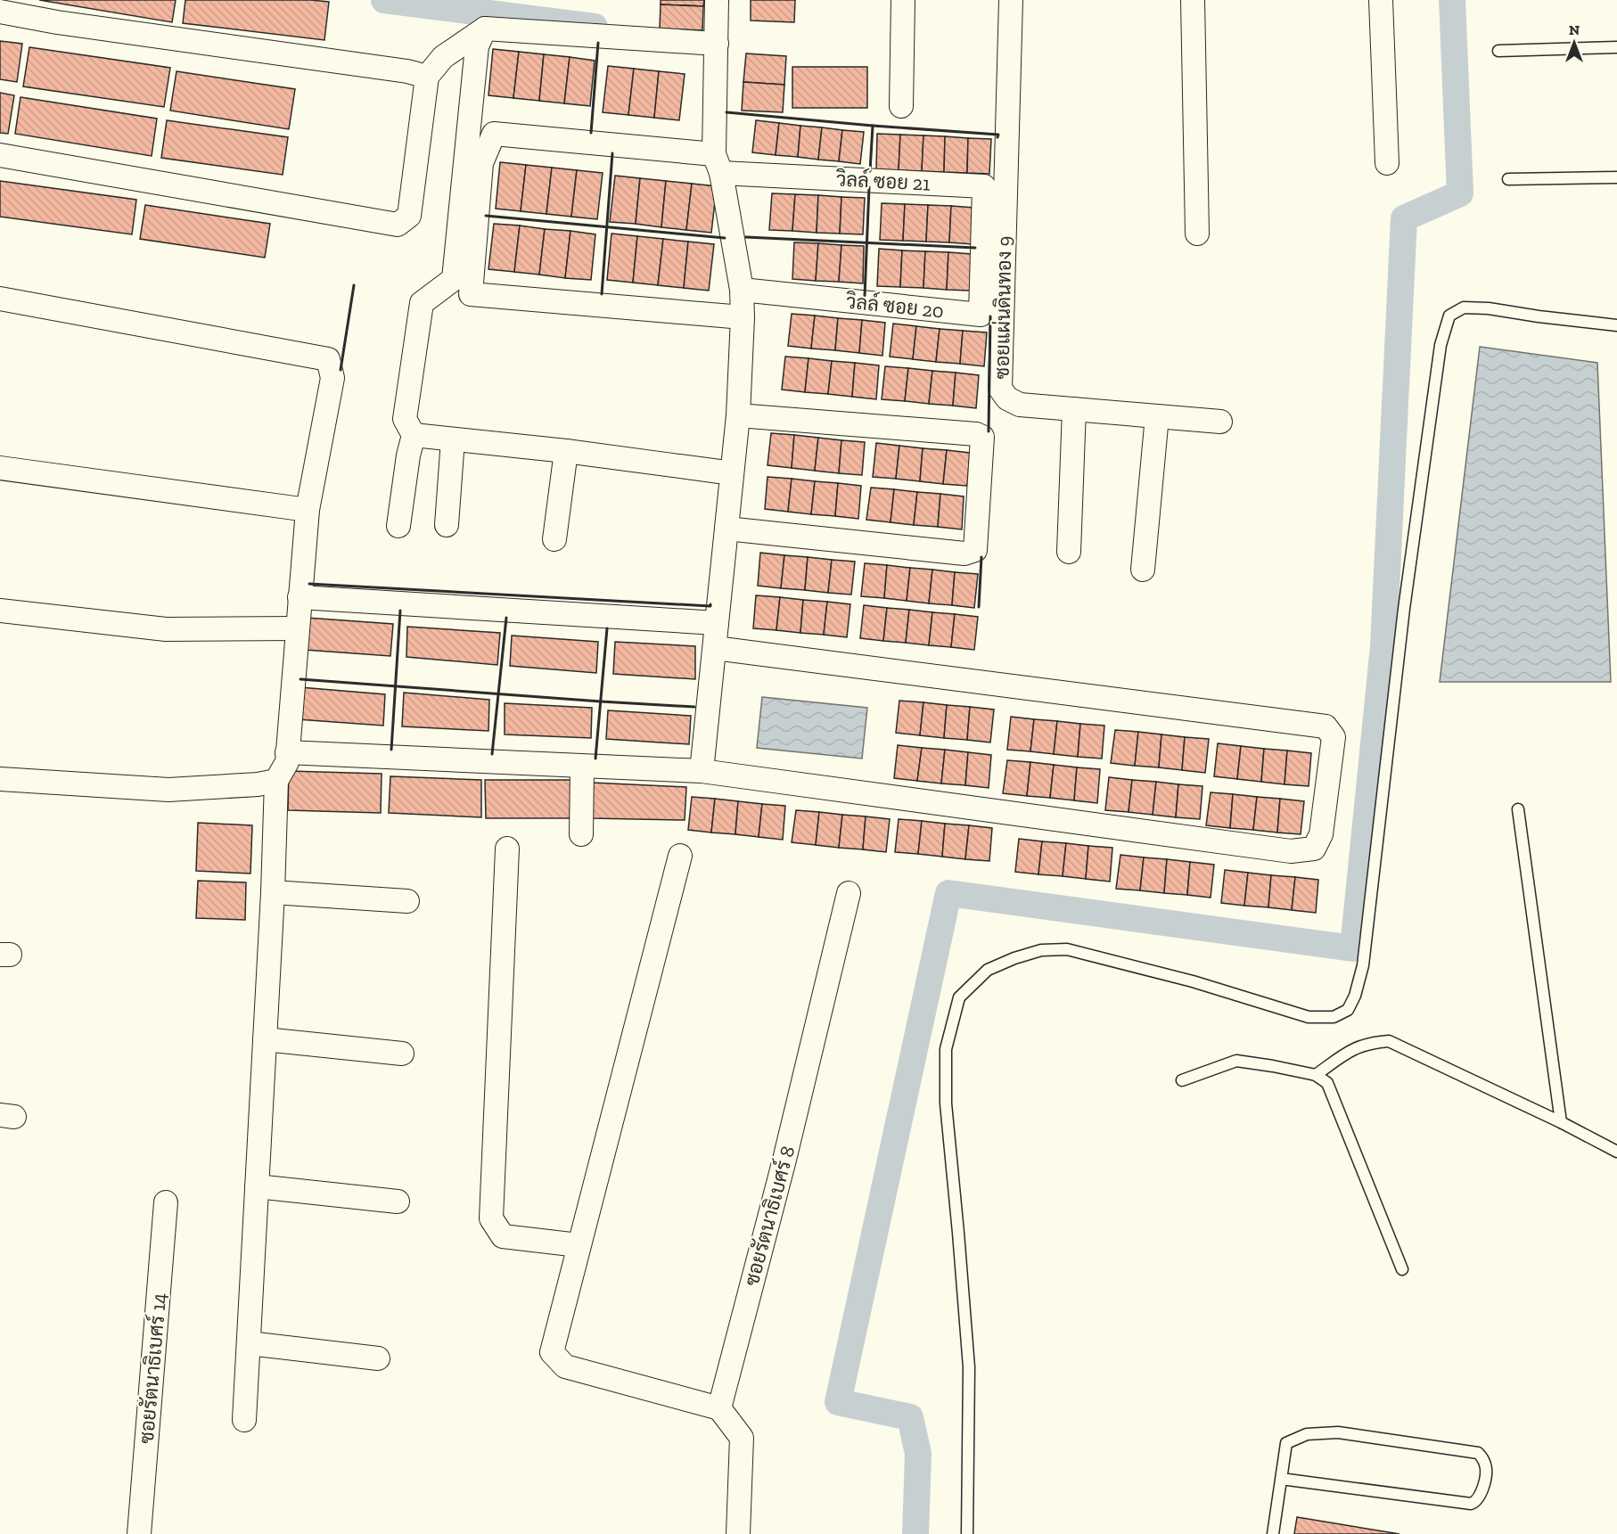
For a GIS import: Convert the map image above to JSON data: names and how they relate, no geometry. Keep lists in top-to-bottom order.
{
  "streets": {
    "street": [
      "วิลล์ ซอย 21",
      "วิลล์ ซอย 20",
      "ซอยแผ่นดินทอง 9",
      "ซอยรัตนาธิเบศร์ 8",
      "ซอยรัตนาธิเบศร์ 14"
    ]
  },
  "crossings": [
    ["วิลล์ ซอย 21", "วิลล์ ซอย 20"]
  ],
  "north": "top"
}
